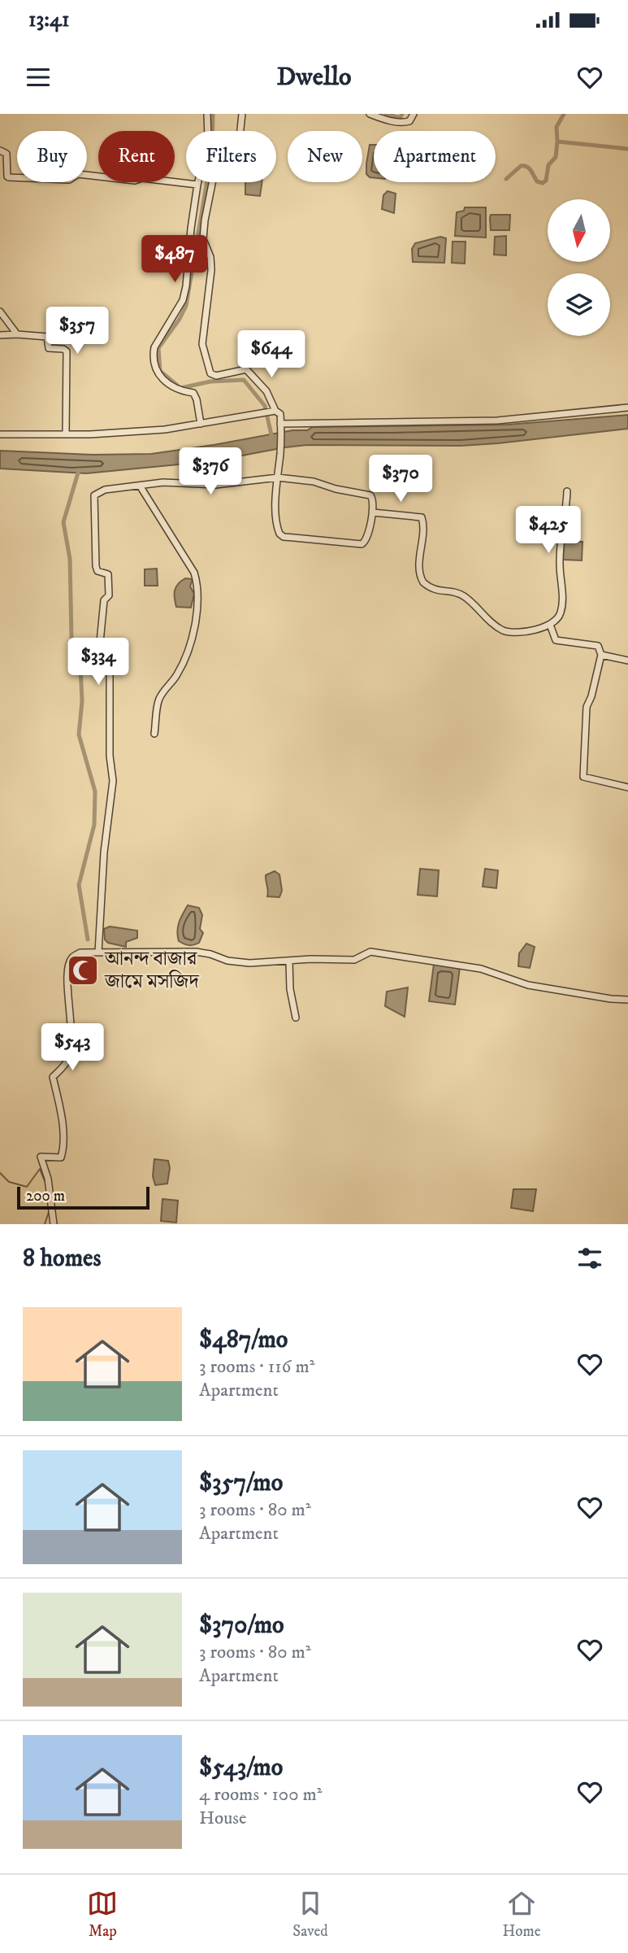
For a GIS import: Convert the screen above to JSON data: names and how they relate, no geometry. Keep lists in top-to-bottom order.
{
  "places": {
    "mosque": ["আনন্দ বাজার জামে মসজিদ"]
  },
  "scale_bar": "200 m",
  "north": "bottom",
  "page": {
    "status": "13:41",
    "header": "Dwello",
    "chip": [
      "Buy",
      "Rent",
      "Filters",
      "New",
      "Apartment"
    ],
    "price": [
      "$487",
      "$357",
      "$644",
      "$376",
      "$370",
      "$425",
      "$334",
      "$543"
    ],
    "scale": "200 m",
    "heading": "8 homes",
    "list": [
      {
        "name": "$487/mo",
        "note": "3 rooms · 116 m² · Apartment"
      },
      {
        "name": "$357/mo",
        "note": "3 rooms · 80 m² · Apartment"
      },
      {
        "name": "$370/mo",
        "note": "3 rooms · 80 m² · Apartment"
      },
      {
        "name": "$543/mo",
        "note": "4 rooms · 100 m² · House"
      }
    ],
    "tabs": ["Map", "Saved", "Home"]
  }
}
